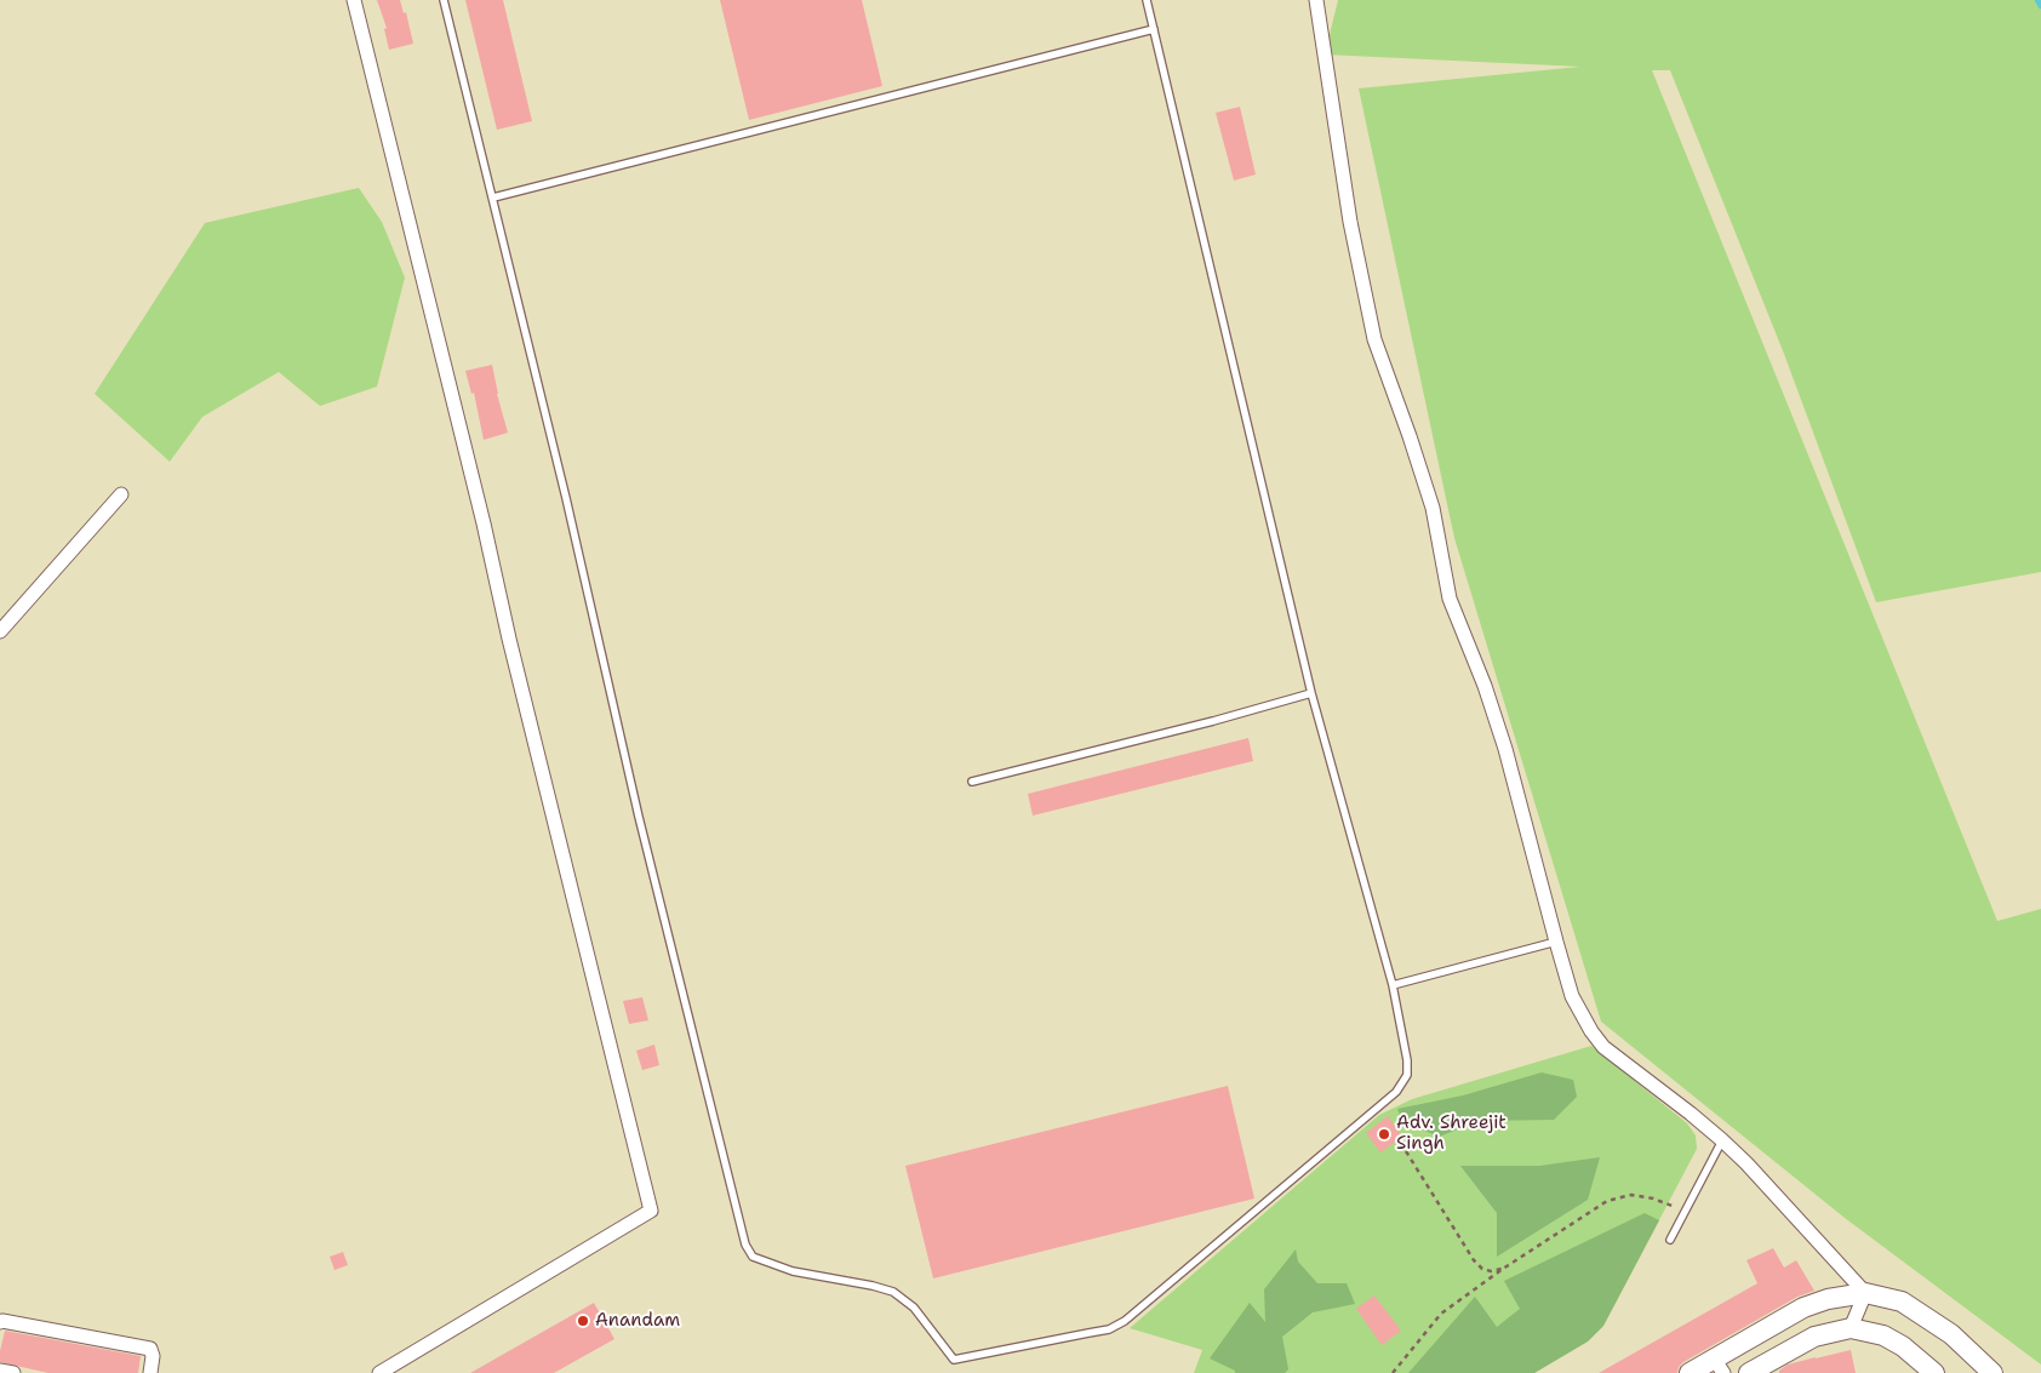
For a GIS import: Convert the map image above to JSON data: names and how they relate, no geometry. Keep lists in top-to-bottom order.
{
  "places": ["Adv. Shreejit Singh", "Anandam"]
}
